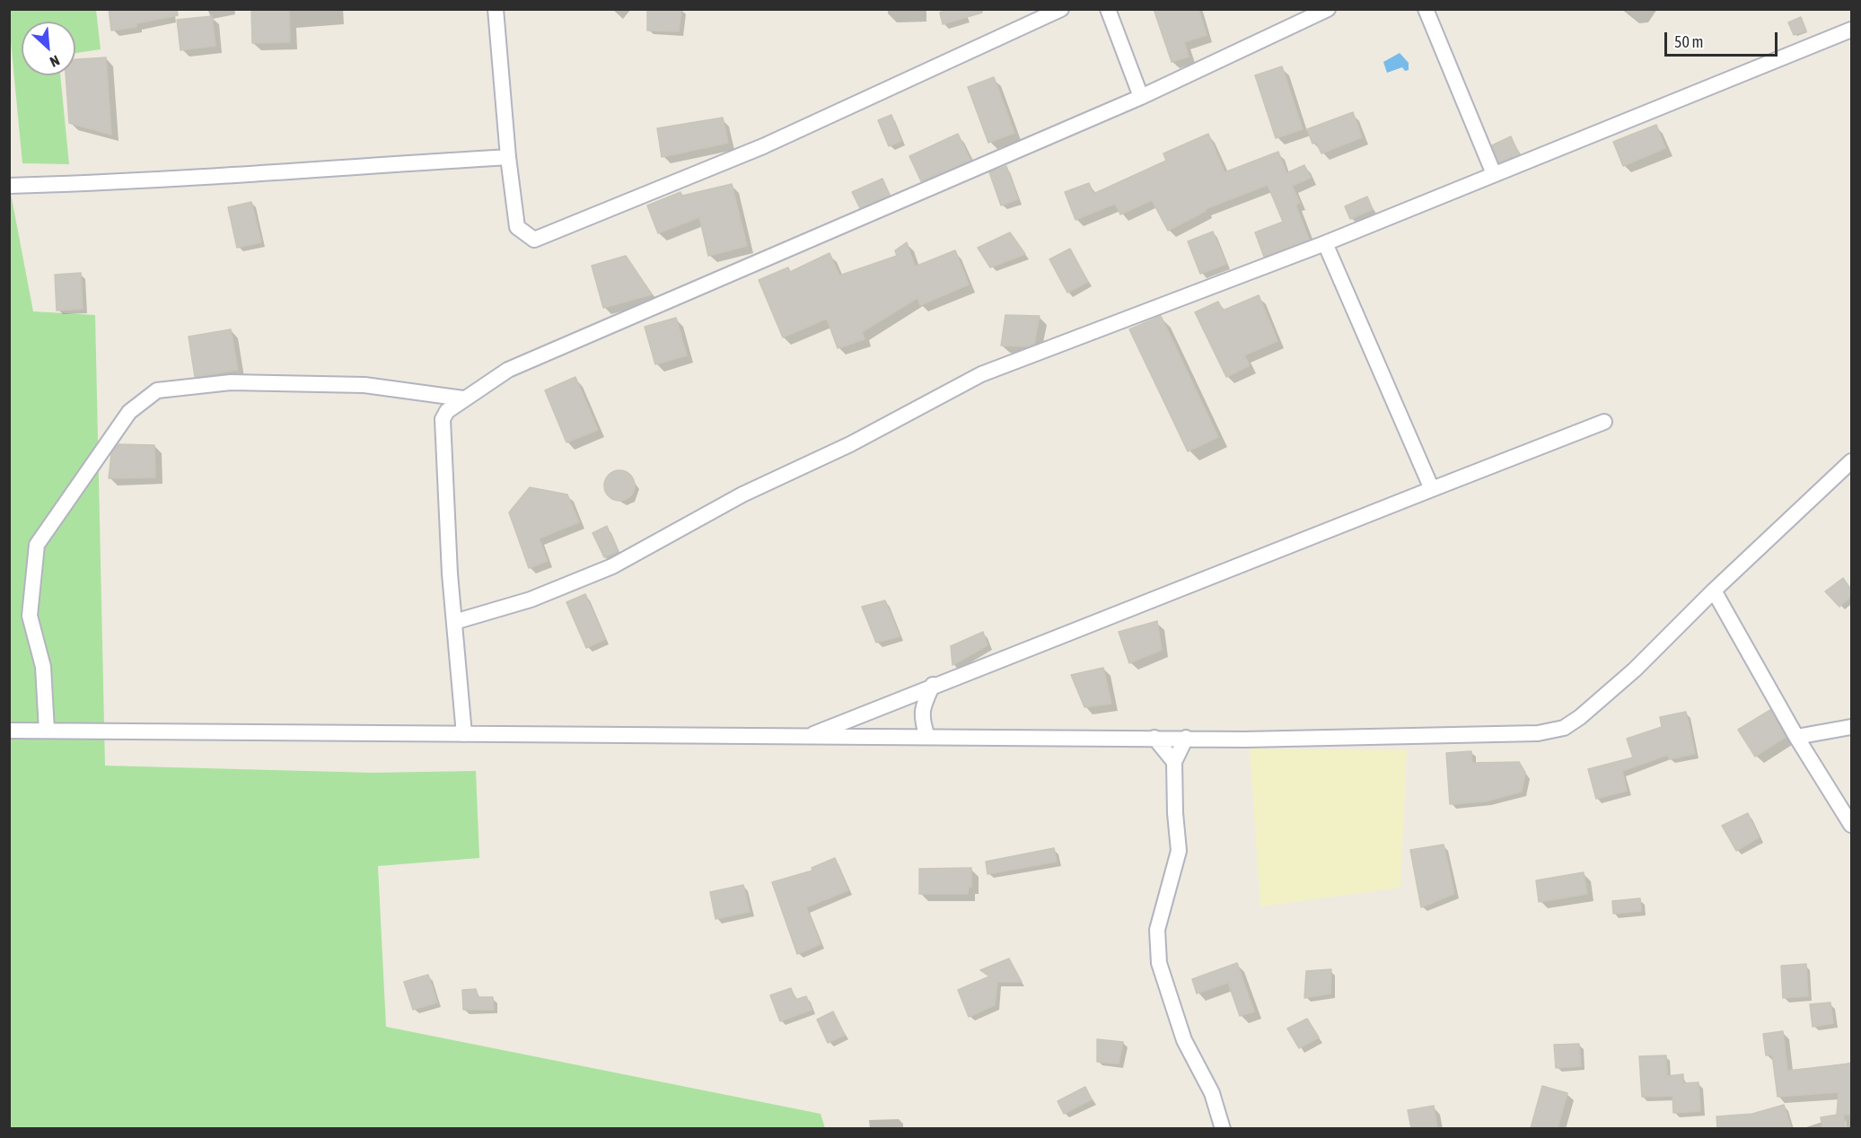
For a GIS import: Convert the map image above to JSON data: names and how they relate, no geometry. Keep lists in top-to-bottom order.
{
  "scale_bar": "50 m",
  "north": "bottom right"
}
